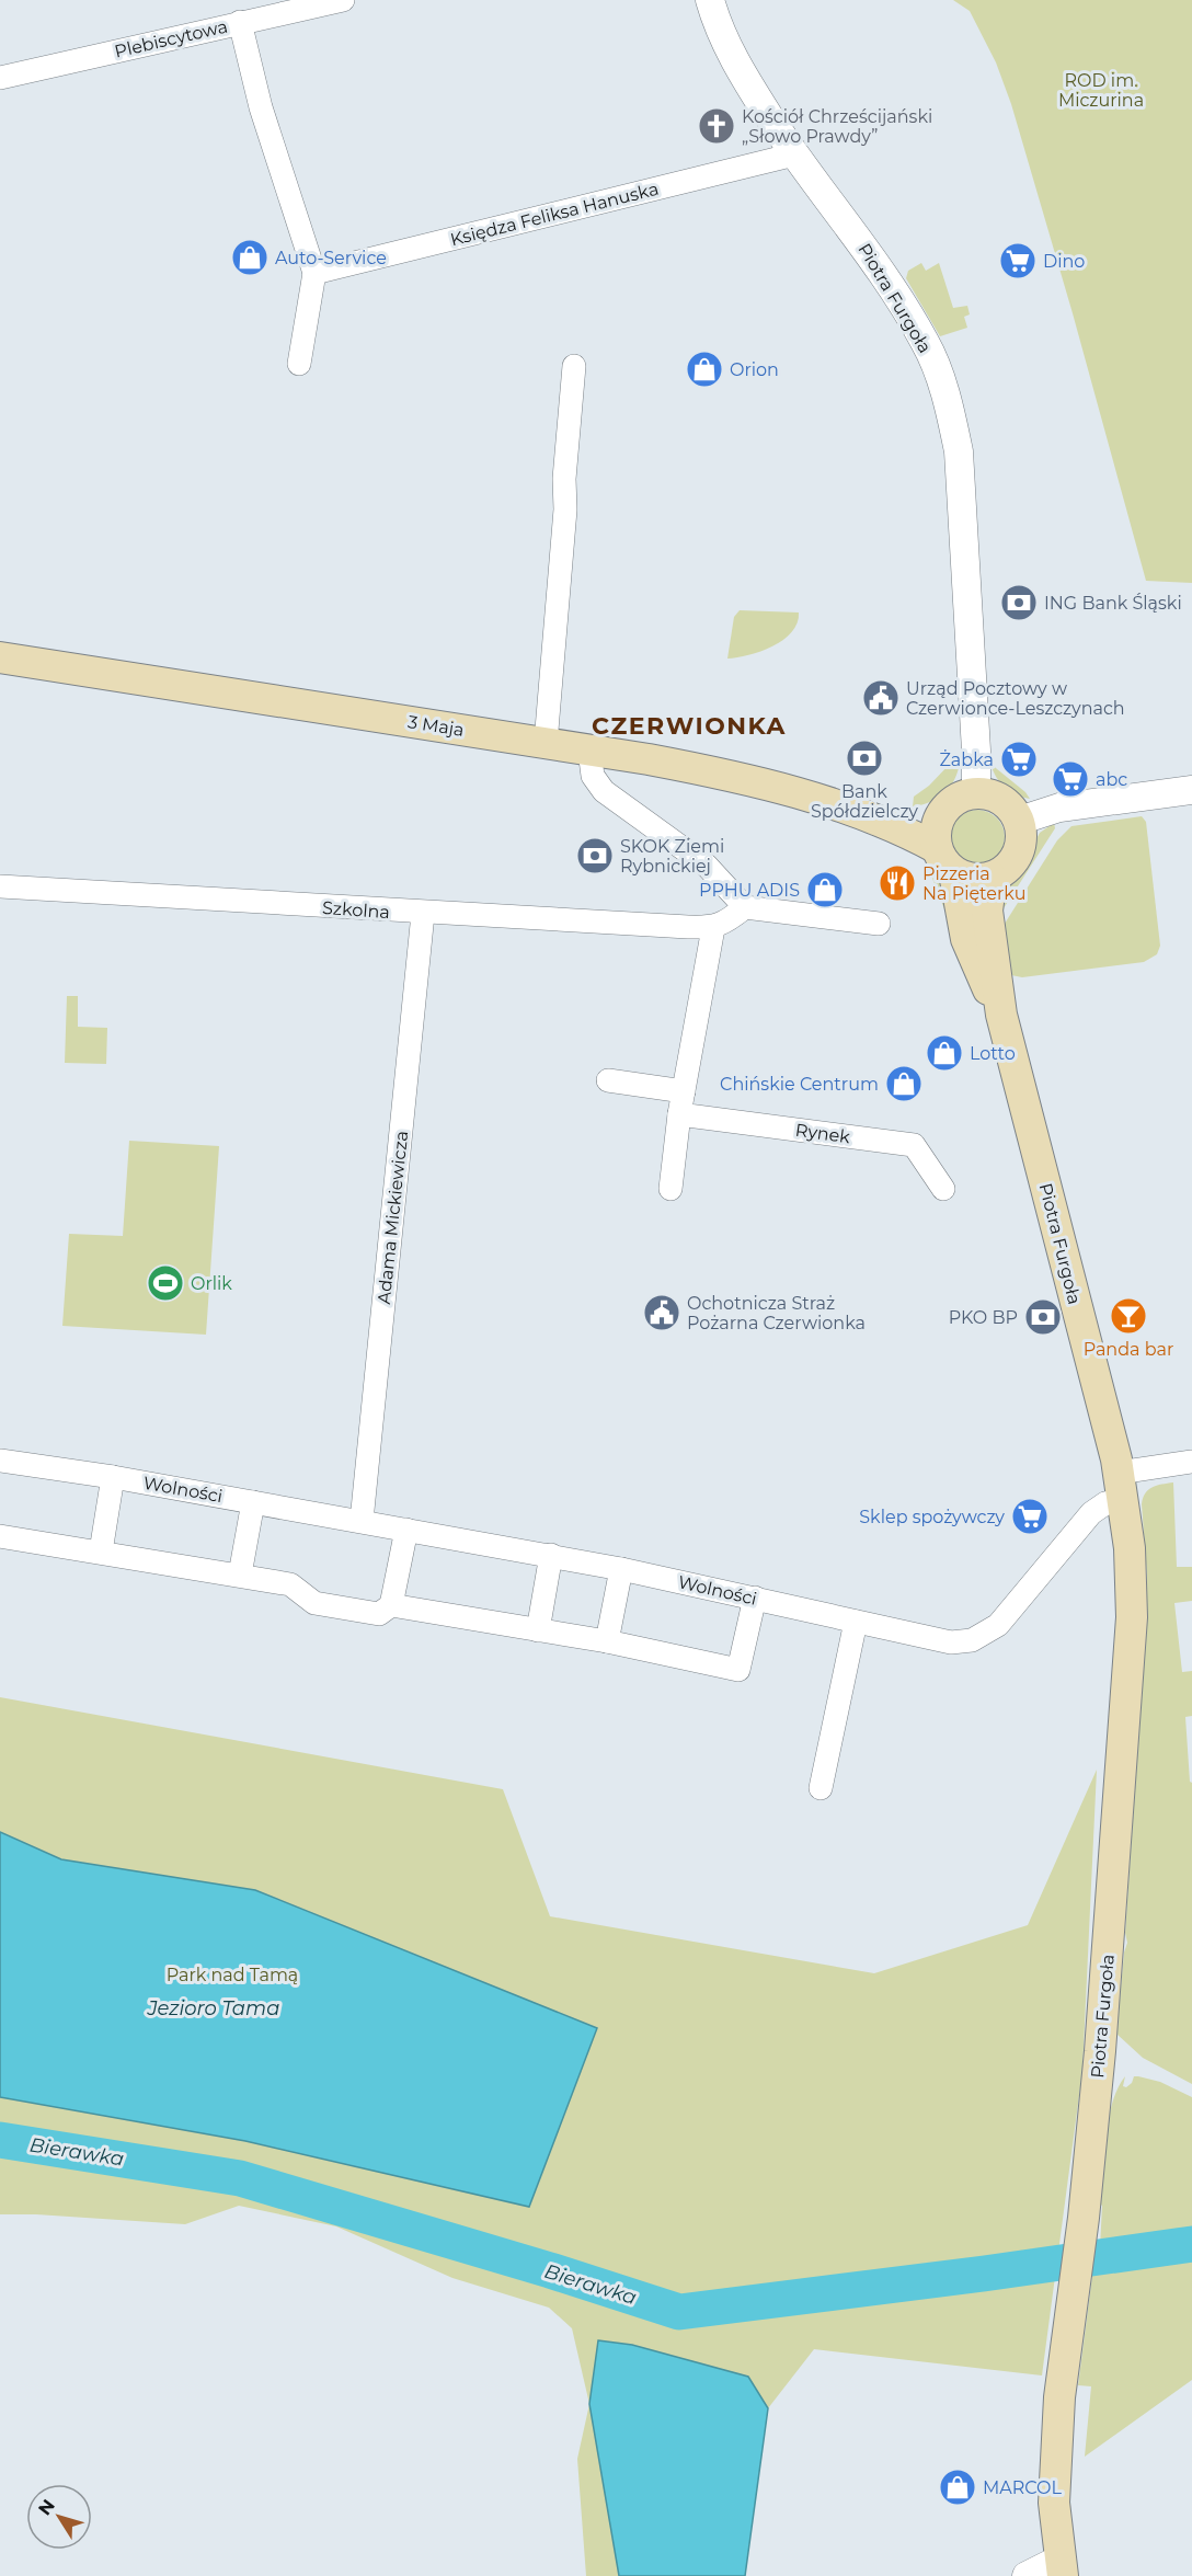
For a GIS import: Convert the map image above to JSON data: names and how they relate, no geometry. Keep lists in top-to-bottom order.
{
  "streets": {
    "main road": ["Piotra Furgoła", "3 Maja"],
    "street": [
      "Plebiscytowa",
      "Księdza Feliksa Hanuska",
      "Szkolna",
      "Rynek",
      "Adama Mickiewicza",
      "Wolności"
    ]
  },
  "crossings": [
    ["Księdza Feliksa Hanuska", "Piotra Furgoła"],
    ["Piotra Furgoła", "3 Maja"],
    ["Piotra Furgoła", "Wolności"],
    ["Szkolna", "Adama Mickiewicza"],
    ["Adama Mickiewicza", "Wolności"]
  ],
  "districts": ["CZERWIONKA"],
  "water": ["Jezioro Tama", "Bierawka"],
  "parks": ["ROD im. Miczurina", "Park nad Tamą"],
  "places": {
    "church": ["Kościół Chrześcijański „Słowo Prawdy”"],
    "shop": [
      "Auto-Service",
      "Orion",
      "PPHU ADIS",
      "Lotto",
      "Chińskie Centrum",
      "MARCOL"
    ],
    "supermarket": [
      "Dino",
      "Żabka",
      "abc",
      "Sklep spożywczy"
    ],
    "bank": [
      "ING Bank Śląski",
      "Bank Spółdzielczy",
      "SKOK Ziemi Rybnickiej",
      "PKO BP"
    ],
    "public building": ["Urząd Pocztowy w Czerwionce-Leszczynach", "Ochotnicza Straż Pożarna Czerwionka"],
    "restaurant": ["Pizzeria Na Pięterku"],
    "sports": ["Orlik"],
    "bar": ["Panda bar"]
  },
  "north": "top left"
}
